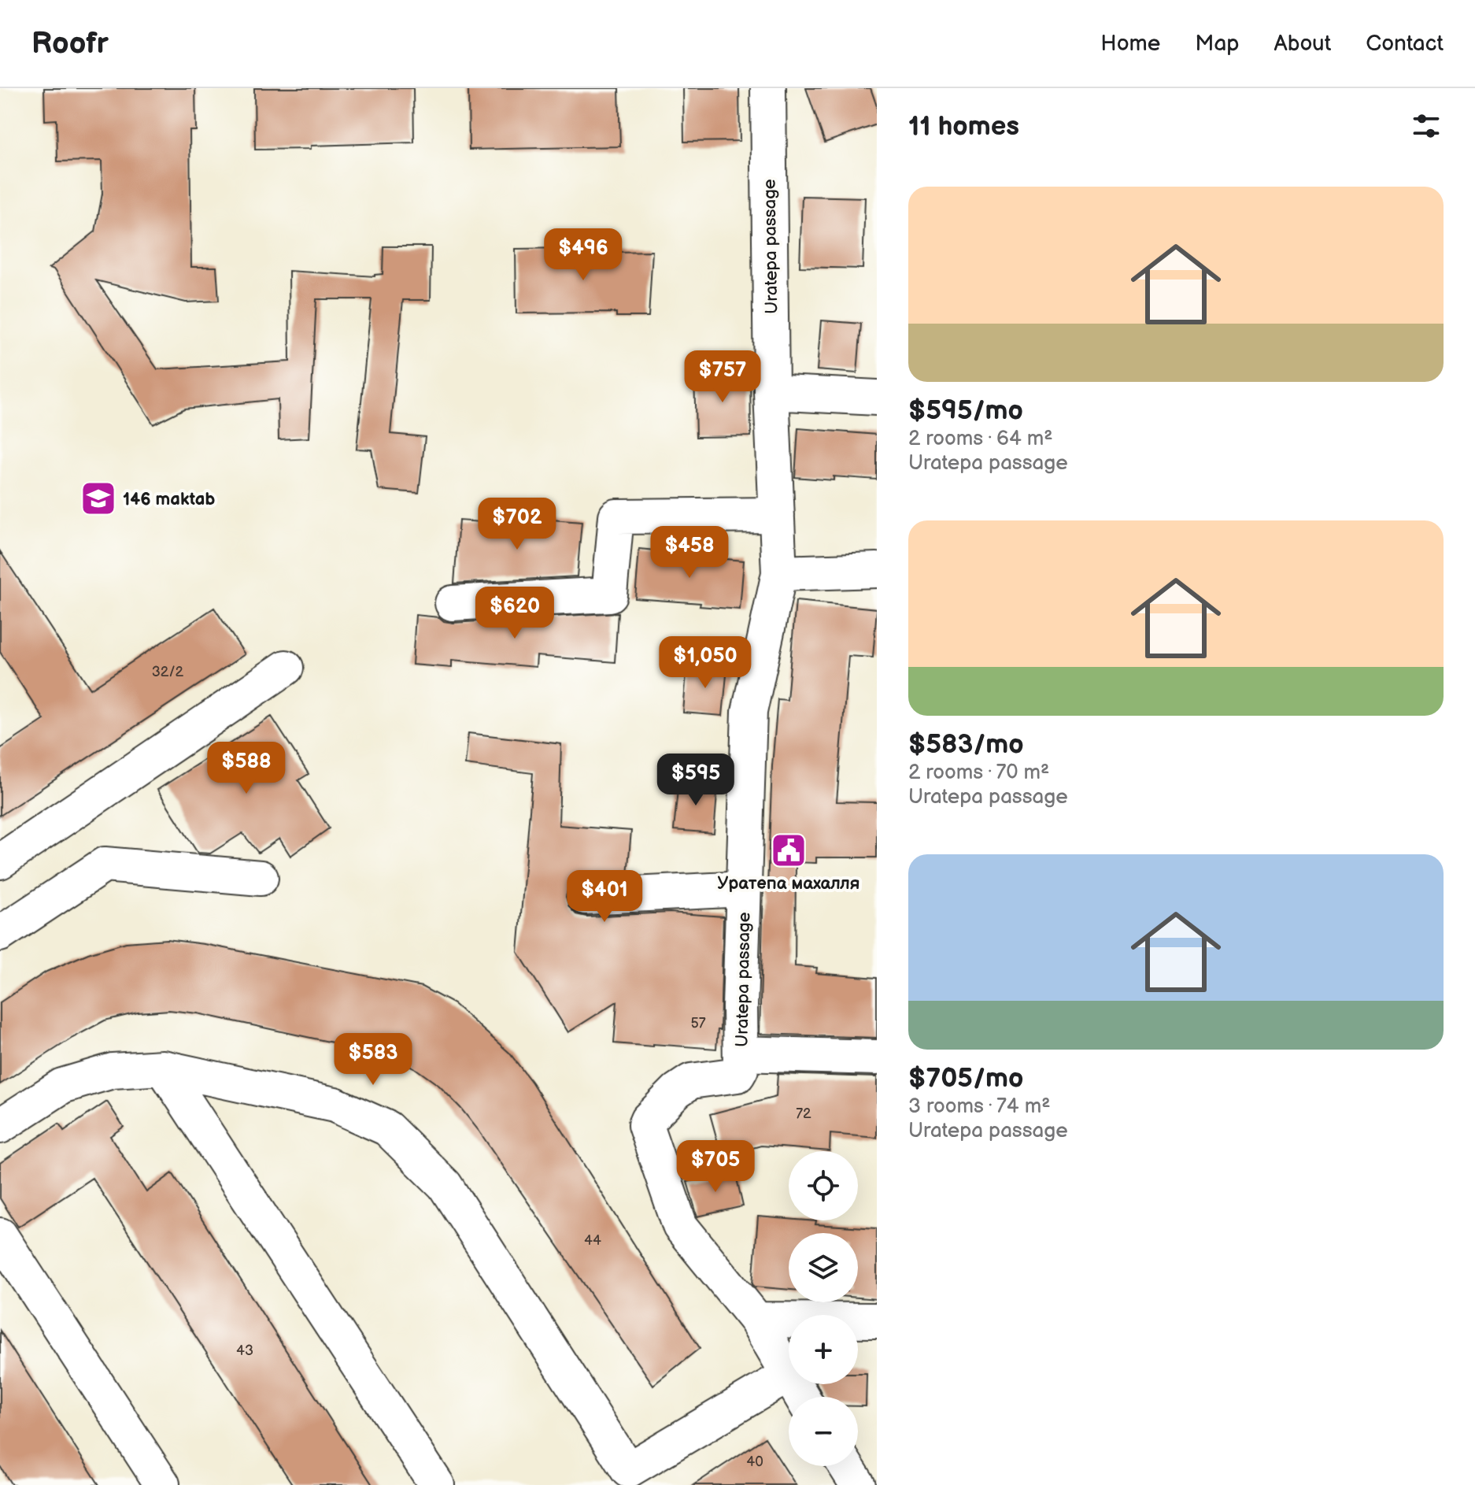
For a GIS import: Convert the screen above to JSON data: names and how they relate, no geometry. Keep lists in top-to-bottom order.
{
  "streets": {
    "street": ["Uratepa passage"]
  },
  "places": {
    "school or university": ["146 maktab"],
    "public building": ["Уратепа махалля"]
  },
  "house_numbers": [
    "32/2",
    "57",
    "72",
    "44",
    "43",
    "40"
  ],
  "page": {
    "header": "Roofr",
    "nav": [
      "Home",
      "Map",
      "About",
      "Contact"
    ],
    "heading": "11 homes",
    "list": [
      {
        "name": "$595/mo",
        "note": "2 rooms · 64 m² · Uratepa passage"
      },
      {
        "name": "$583/mo",
        "note": "2 rooms · 70 m² · Uratepa passage"
      },
      {
        "name": "$705/mo",
        "note": "3 rooms · 74 m² · Uratepa passage"
      }
    ],
    "price": [
      "$496",
      "$757",
      "$702",
      "$458",
      "$620",
      "$1,050",
      "$588",
      "$595",
      "$401",
      "$583",
      "$705"
    ],
    "map_buttons": ["+", "−"]
  }
}
